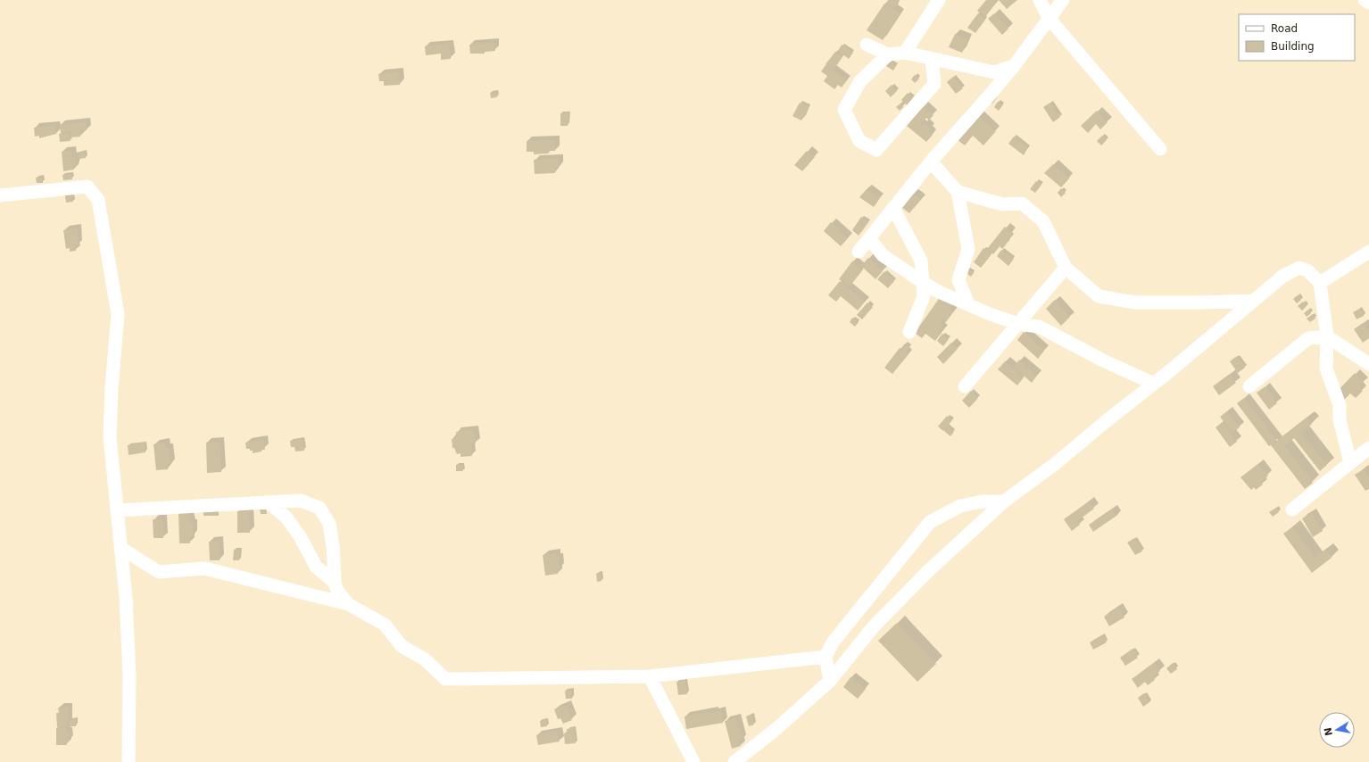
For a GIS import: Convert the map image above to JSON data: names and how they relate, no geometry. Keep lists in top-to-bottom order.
{
  "legend": ["Road", "Building"],
  "north": "left"
}
